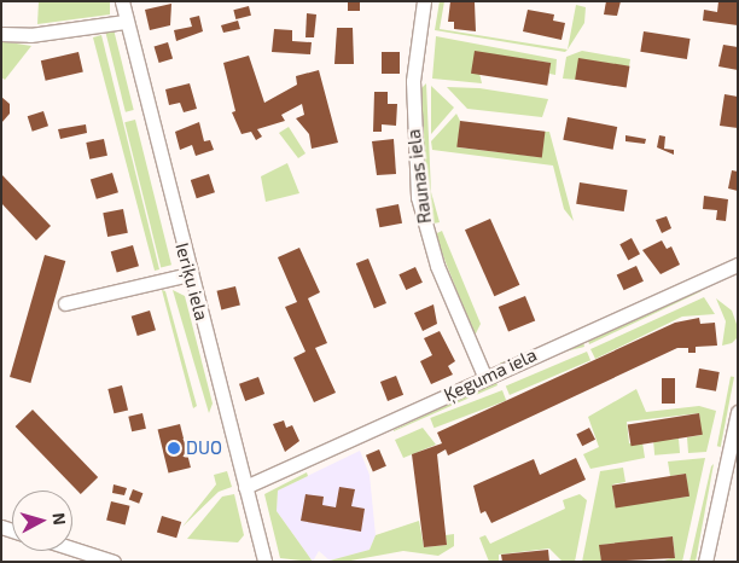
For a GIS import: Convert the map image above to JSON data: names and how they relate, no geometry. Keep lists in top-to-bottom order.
{
  "streets": {
    "street": ["Raunas iela", "Ieriķu iela", "Ķeguma iela"]
  },
  "crossings": [
    ["Raunas iela", "Ķeguma iela"],
    ["Ieriķu iela", "Ķeguma iela"]
  ],
  "places": ["DUO"],
  "north": "right"
}
